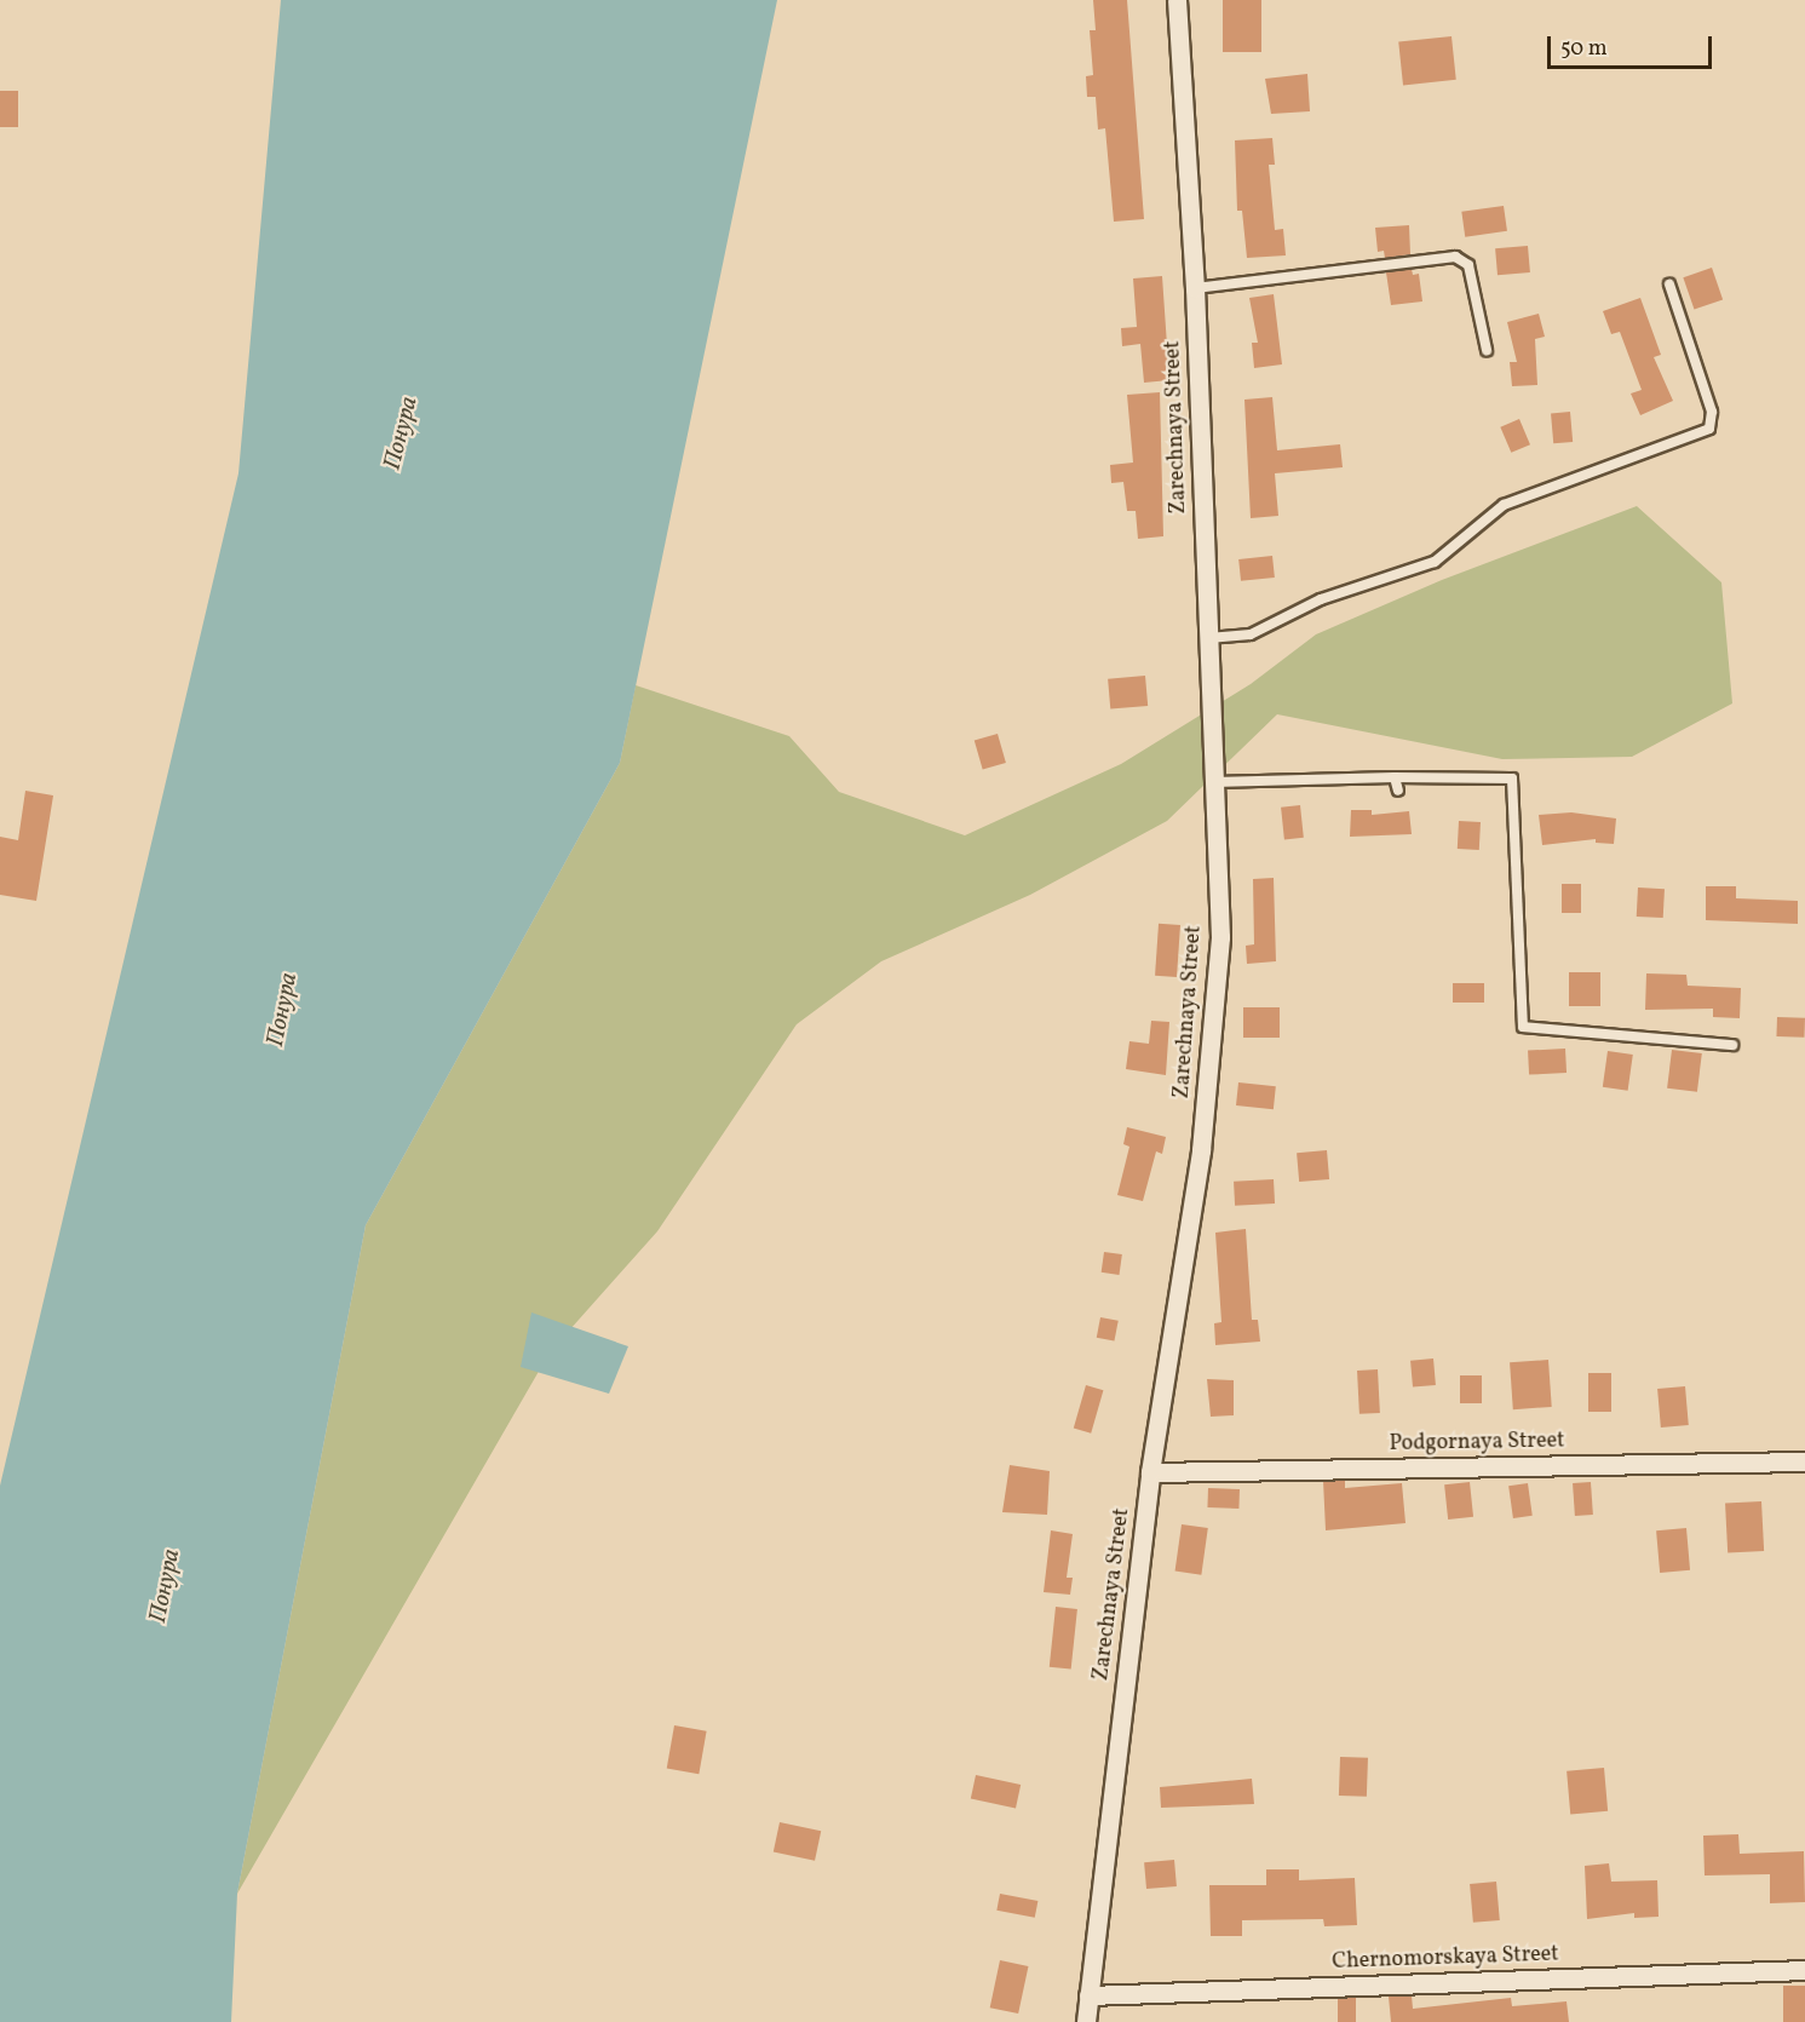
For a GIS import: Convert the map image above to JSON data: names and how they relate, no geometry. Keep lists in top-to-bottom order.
{
  "streets": {
    "street": ["Zarechnaya Street", "Podgornaya Street", "Chernomorskaya Street"]
  },
  "crossings": [
    ["Zarechnaya Street", "Podgornaya Street"],
    ["Zarechnaya Street", "Chernomorskaya Street"]
  ],
  "water": ["Понура"],
  "scale_bar": "50 m"
}
